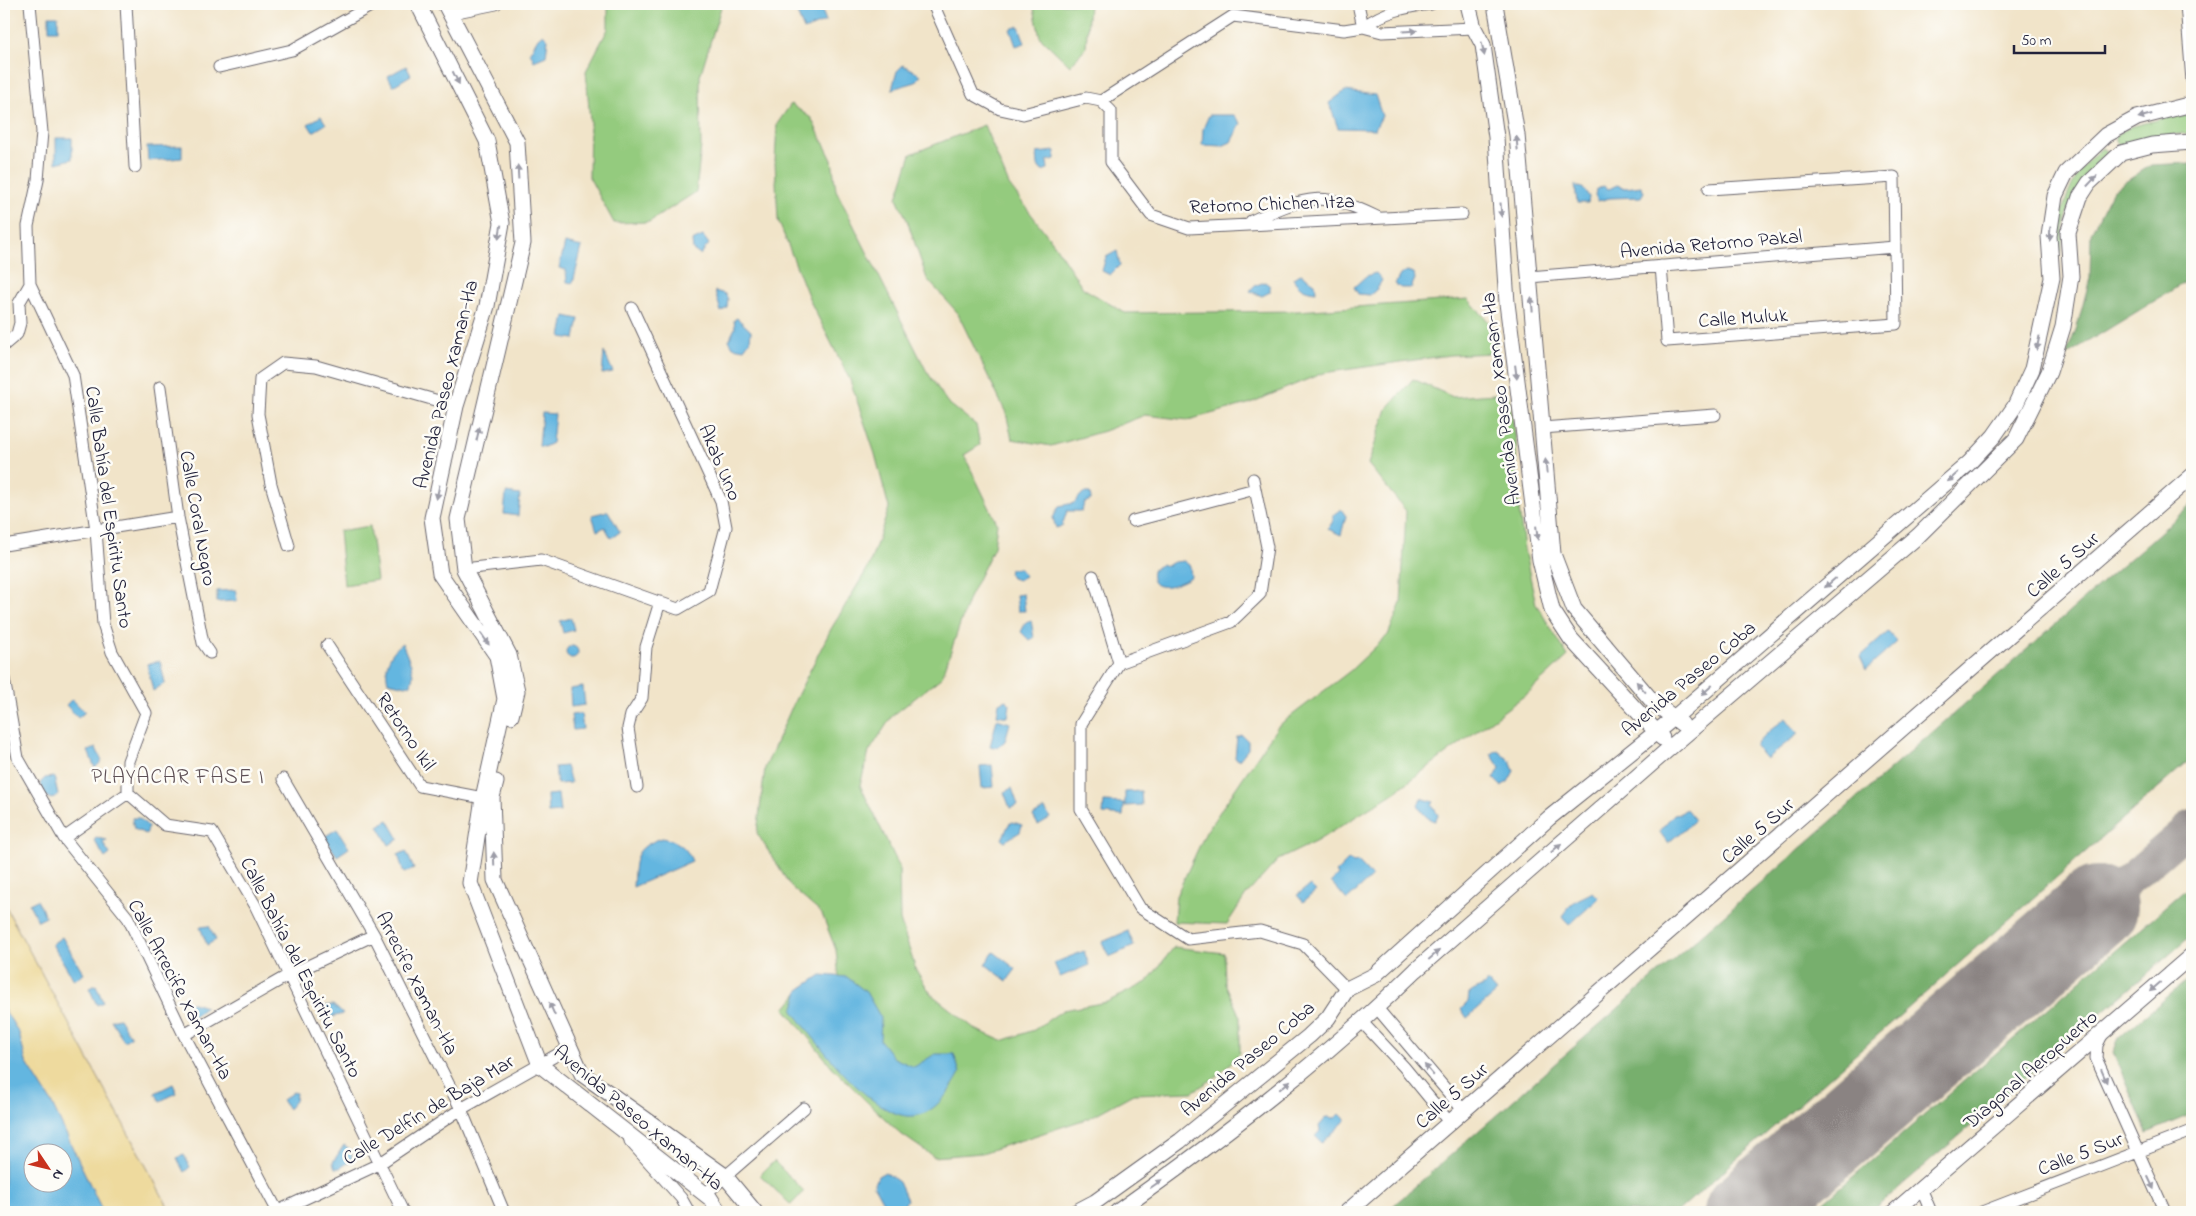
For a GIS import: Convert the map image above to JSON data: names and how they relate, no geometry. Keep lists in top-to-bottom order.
{
  "streets": {
    "main road": [
      "Avenida Paseo Xaman-Ha",
      "Calle 5 Sur",
      "Avenida Paseo Coba",
      "Diagonal Aeropuerto"
    ],
    "street": [
      "Retorno Chichen Itza",
      "Avenida Retorno Pakal",
      "Calle Muluk",
      "Akab Uno",
      "Calle Bahía del Espiritu Santo",
      "Calle Coral Negro",
      "Retorno Ikil",
      "Arrecife Xaman-Ha",
      "Calle Arrecife Xaman-Ha",
      "Calle Delfín de Baja Mar"
    ]
  },
  "crossings": [
    ["Avenida Retorno Pakal", "Calle Muluk"],
    ["Avenida Retorno Pakal", "Avenida Paseo Xaman-Ha"],
    ["Avenida Paseo Xaman-Ha", "Akab Uno"],
    ["Avenida Paseo Xaman-Ha", "Avenida Paseo Coba"],
    ["Avenida Paseo Xaman-Ha", "Retorno Ikil"],
    ["Avenida Paseo Xaman-Ha", "Calle Delfín de Baja Mar"],
    ["Calle Bahía del Espiritu Santo", "Calle Delfín de Baja Mar"],
    ["Arrecife Xaman-Ha", "Calle Delfín de Baja Mar"],
    ["Calle Arrecife Xaman-Ha", "Calle Delfín de Baja Mar"]
  ],
  "districts": ["PLAYACAR FASE I"],
  "scale_bar": "50 m",
  "north": "bottom right"
}
